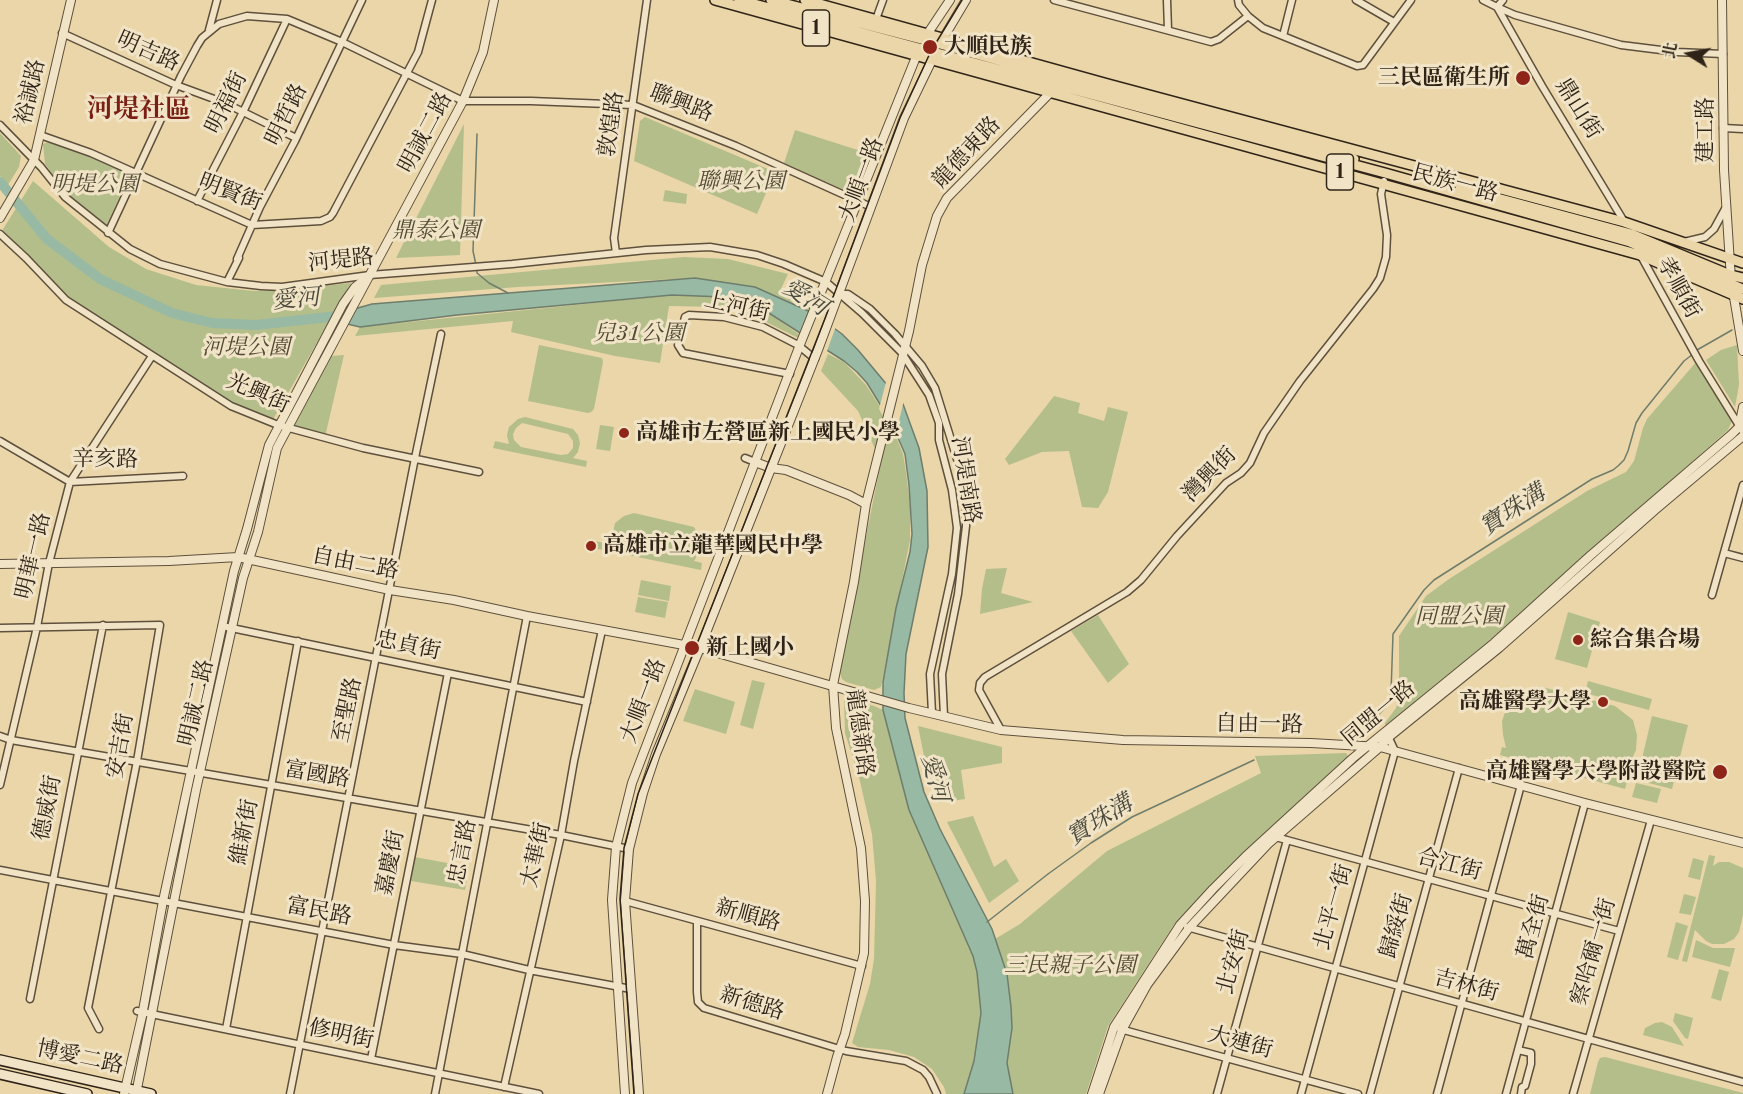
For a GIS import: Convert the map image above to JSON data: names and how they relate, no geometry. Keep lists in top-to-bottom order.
{
  "streets": {
    "main road": ["1", "民族一路", "博愛二路"],
    "street": [
      "明吉路",
      "裕誠路",
      "明福街",
      "聯興路",
      "鼎山街",
      "明哲路",
      "敦煌路",
      "建工路",
      "明誠二路",
      "龍德東路",
      "大順一路",
      "明賢街",
      "河堤路",
      "孝順街",
      "上河街",
      "光興街",
      "辛亥路",
      "灣興街",
      "河堤南路",
      "明華一路",
      "自由二路",
      "忠貞街",
      "至聖路",
      "同盟一路",
      "自由一路",
      "龍德新路",
      "安吉街",
      "富國路",
      "德威街",
      "維新街",
      "忠言路",
      "太華街",
      "嘉慶街",
      "合江街",
      "北平一街",
      "富民路",
      "新順路",
      "歸綏街",
      "萬全街",
      "察哈爾一街",
      "北安街",
      "吉林街",
      "新德路",
      "修明街",
      "大連街"
    ]
  },
  "crossings": [
    ["明吉路", "裕誠路"],
    ["明吉路", "明福街"],
    ["明吉路", "明哲路"],
    ["裕誠路", "明賢街"],
    ["裕誠路", "河堤路"],
    ["明福街", "明賢街"],
    ["聯興路", "敦煌路"],
    ["聯興路", "明誠二路"],
    ["聯興路", "大順一路"],
    ["鼎山街", "民族一路"],
    ["鼎山街", "孝順街"],
    ["明哲路", "明賢街"],
    ["明哲路", "河堤路"],
    ["敦煌路", "河堤路"],
    ["建工路", "民族一路"],
    ["明誠二路", "河堤路"],
    ["明誠二路", "光興街"],
    ["明誠二路", "自由二路"],
    ["明誠二路", "忠貞街"],
    ["明誠二路", "富國路"],
    ["明誠二路", "富民路"],
    ["明誠二路", "修明街"],
    ["明誠二路", "博愛二路"],
    ["龍德東路", "民族一路"],
    ["龍德東路", "河堤南路"],
    ["龍德東路", "龍德新路"],
    ["大順一路", "民族一路"],
    ["大順一路", "河堤路"],
    ["大順一路", "上河街"],
    ["大順一路", "河堤南路"],
    ["大順一路", "自由二路"],
    ["大順一路", "富國路"],
    ["大順一路", "富民路"],
    ["大順一路", "新順路"],
    ["民族一路", "孝順街"],
    ["民族一路", "灣興街"],
    ["河堤路", "河堤南路"],
    ["孝順街", "同盟一路"],
    ["光興街", "明華一路"],
    ["光興街", "至聖路"],
    ["辛亥路", "明華一路"],
    ["灣興街", "自由一路"],
    ["河堤南路", "自由一路"],
    ["明華一路", "自由二路"],
    ["明華一路", "安吉街"],
    ["明華一路", "富國路"],
    ["自由二路", "至聖路"],
    ["自由二路", "忠言路"],
    ["自由二路", "太華街"],
    ["忠貞街", "至聖路"],
    ["忠貞街", "維新街"],
    ["忠貞街", "忠言路"],
    ["忠貞街", "太華街"],
    ["忠貞街", "嘉慶街"],
    ["至聖路", "富國路"],
    ["至聖路", "富民路"],
    ["至聖路", "修明街"],
    ["同盟一路", "自由一路"],
    ["同盟一路", "合江街"],
    ["同盟一路", "吉林街"],
    ["同盟一路", "大連街"],
    ["自由一路", "龍德新路"],
    ["自由一路", "北平一街"],
    ["自由一路", "歸綏街"],
    ["自由一路", "萬全街"],
    ["自由一路", "察哈爾一街"],
    ["龍德新路", "新順路"],
    ["龍德新路", "新德路"],
    ["安吉街", "富國路"],
    ["安吉街", "德威街"],
    ["安吉街", "富民路"],
    ["富國路", "德威街"],
    ["富國路", "維新街"],
    ["富國路", "忠言路"],
    ["富國路", "太華街"],
    ["富國路", "嘉慶街"],
    ["德威街", "富民路"],
    ["維新街", "富民路"],
    ["維新街", "修明街"],
    ["忠言路", "富民路"],
    ["忠言路", "修明街"],
    ["太華街", "富民路"],
    ["太華街", "修明街"],
    ["嘉慶街", "富民路"],
    ["嘉慶街", "修明街"],
    ["合江街", "北平一街"],
    ["合江街", "歸綏街"],
    ["合江街", "萬全街"],
    ["合江街", "察哈爾一街"],
    ["合江街", "北安街"],
    ["北平一街", "吉林街"],
    ["北平一街", "大連街"],
    ["新順路", "新德路"],
    ["歸綏街", "吉林街"],
    ["萬全街", "吉林街"],
    ["察哈爾一街", "吉林街"],
    ["北安街", "吉林街"],
    ["北安街", "大連街"]
  ],
  "districts": ["河堤社區"],
  "water": ["愛河", "寶珠溝"],
  "parks": [
    "聯興公園",
    "明堤公園",
    "鼎泰公園",
    "兒31公園",
    "河堤公園",
    "同盟公園",
    "三民親子公園"
  ],
  "places": [
    "大順民族",
    "三民區衛生所",
    "高雄市左營區新上國民小學",
    "高雄市立龍華國民中學",
    "綜合集合場",
    "新上國小",
    "高雄醫學大學",
    "高雄醫學大學附設醫院"
  ],
  "north": "left"
}
